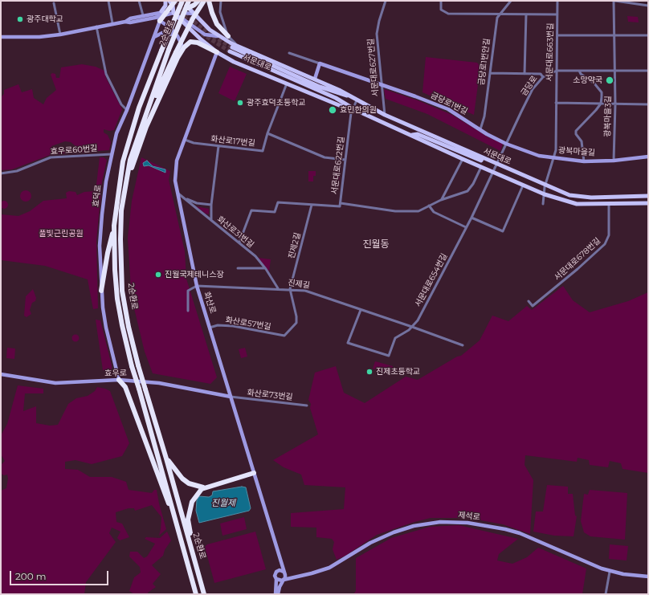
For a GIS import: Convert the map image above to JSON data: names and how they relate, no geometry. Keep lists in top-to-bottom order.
{
  "streets": {
    "highway": ["2순환로"],
    "main road": ["서문대로"],
    "street": [
      "서문대로663번길",
      "금당로1번안길",
      "서문대로627번길",
      "금당로",
      "금당로1번길",
      "광복마을3길",
      "화산로17번길",
      "효우로60번길",
      "광복마을길",
      "서문대로622번길",
      "효덕로",
      "화산로31번길",
      "진제2길",
      "서문대로678번길",
      "서문대로654번길",
      "진제길",
      "화산로",
      "화산로57번길",
      "효우로",
      "화산로73번길",
      "제석로"
    ]
  },
  "crossings": [
    ["2순환로", "서문대로"],
    ["서문대로663번길", "서문대로"],
    ["서문대로663번길", "금당로"],
    ["서문대로663번길", "광복마을길"],
    ["금당로1번안길", "금당로1번길"],
    ["서문대로", "서문대로627번길"],
    ["서문대로", "금당로"],
    ["서문대로", "화산로17번길"],
    ["서문대로", "서문대로622번길"],
    ["서문대로", "서문대로678번길"],
    ["서문대로", "서문대로654번길"],
    ["서문대로", "화산로"],
    ["서문대로627번길", "금당로1번길"],
    ["금당로", "금당로1번길"],
    ["금당로", "광복마을3길"],
    ["금당로", "광복마을길"],
    ["금당로", "서문대로654번길"],
    ["금당로1번길", "광복마을길"],
    ["광복마을3길", "광복마을길"],
    ["화산로17번길", "화산로"],
    ["효우로60번길", "효덕로"],
    ["서문대로622번길", "진제2길"],
    ["효덕로", "효우로"],
    ["화산로31번길", "진제길"],
    ["화산로31번길", "화산로"],
    ["진제2길", "진제길"],
    ["진제2길", "화산로57번길"],
    ["서문대로654번길", "진제길"],
    ["진제길", "화산로"],
    ["진제길", "화산로57번길"],
    ["화산로", "화산로57번길"],
    ["화산로", "효우로"],
    ["화산로", "화산로73번길"],
    ["효우로", "화산로73번길"]
  ],
  "districts": ["진월동"],
  "water": ["진월제"],
  "parks": ["풀빛근린공원"],
  "places": [
    "광주대학교",
    "소망약국",
    "광주효덕초등학교",
    "효민한의원",
    "진월국제테니스장",
    "진제초등학교"
  ],
  "scale_bar": "200 m"
}
